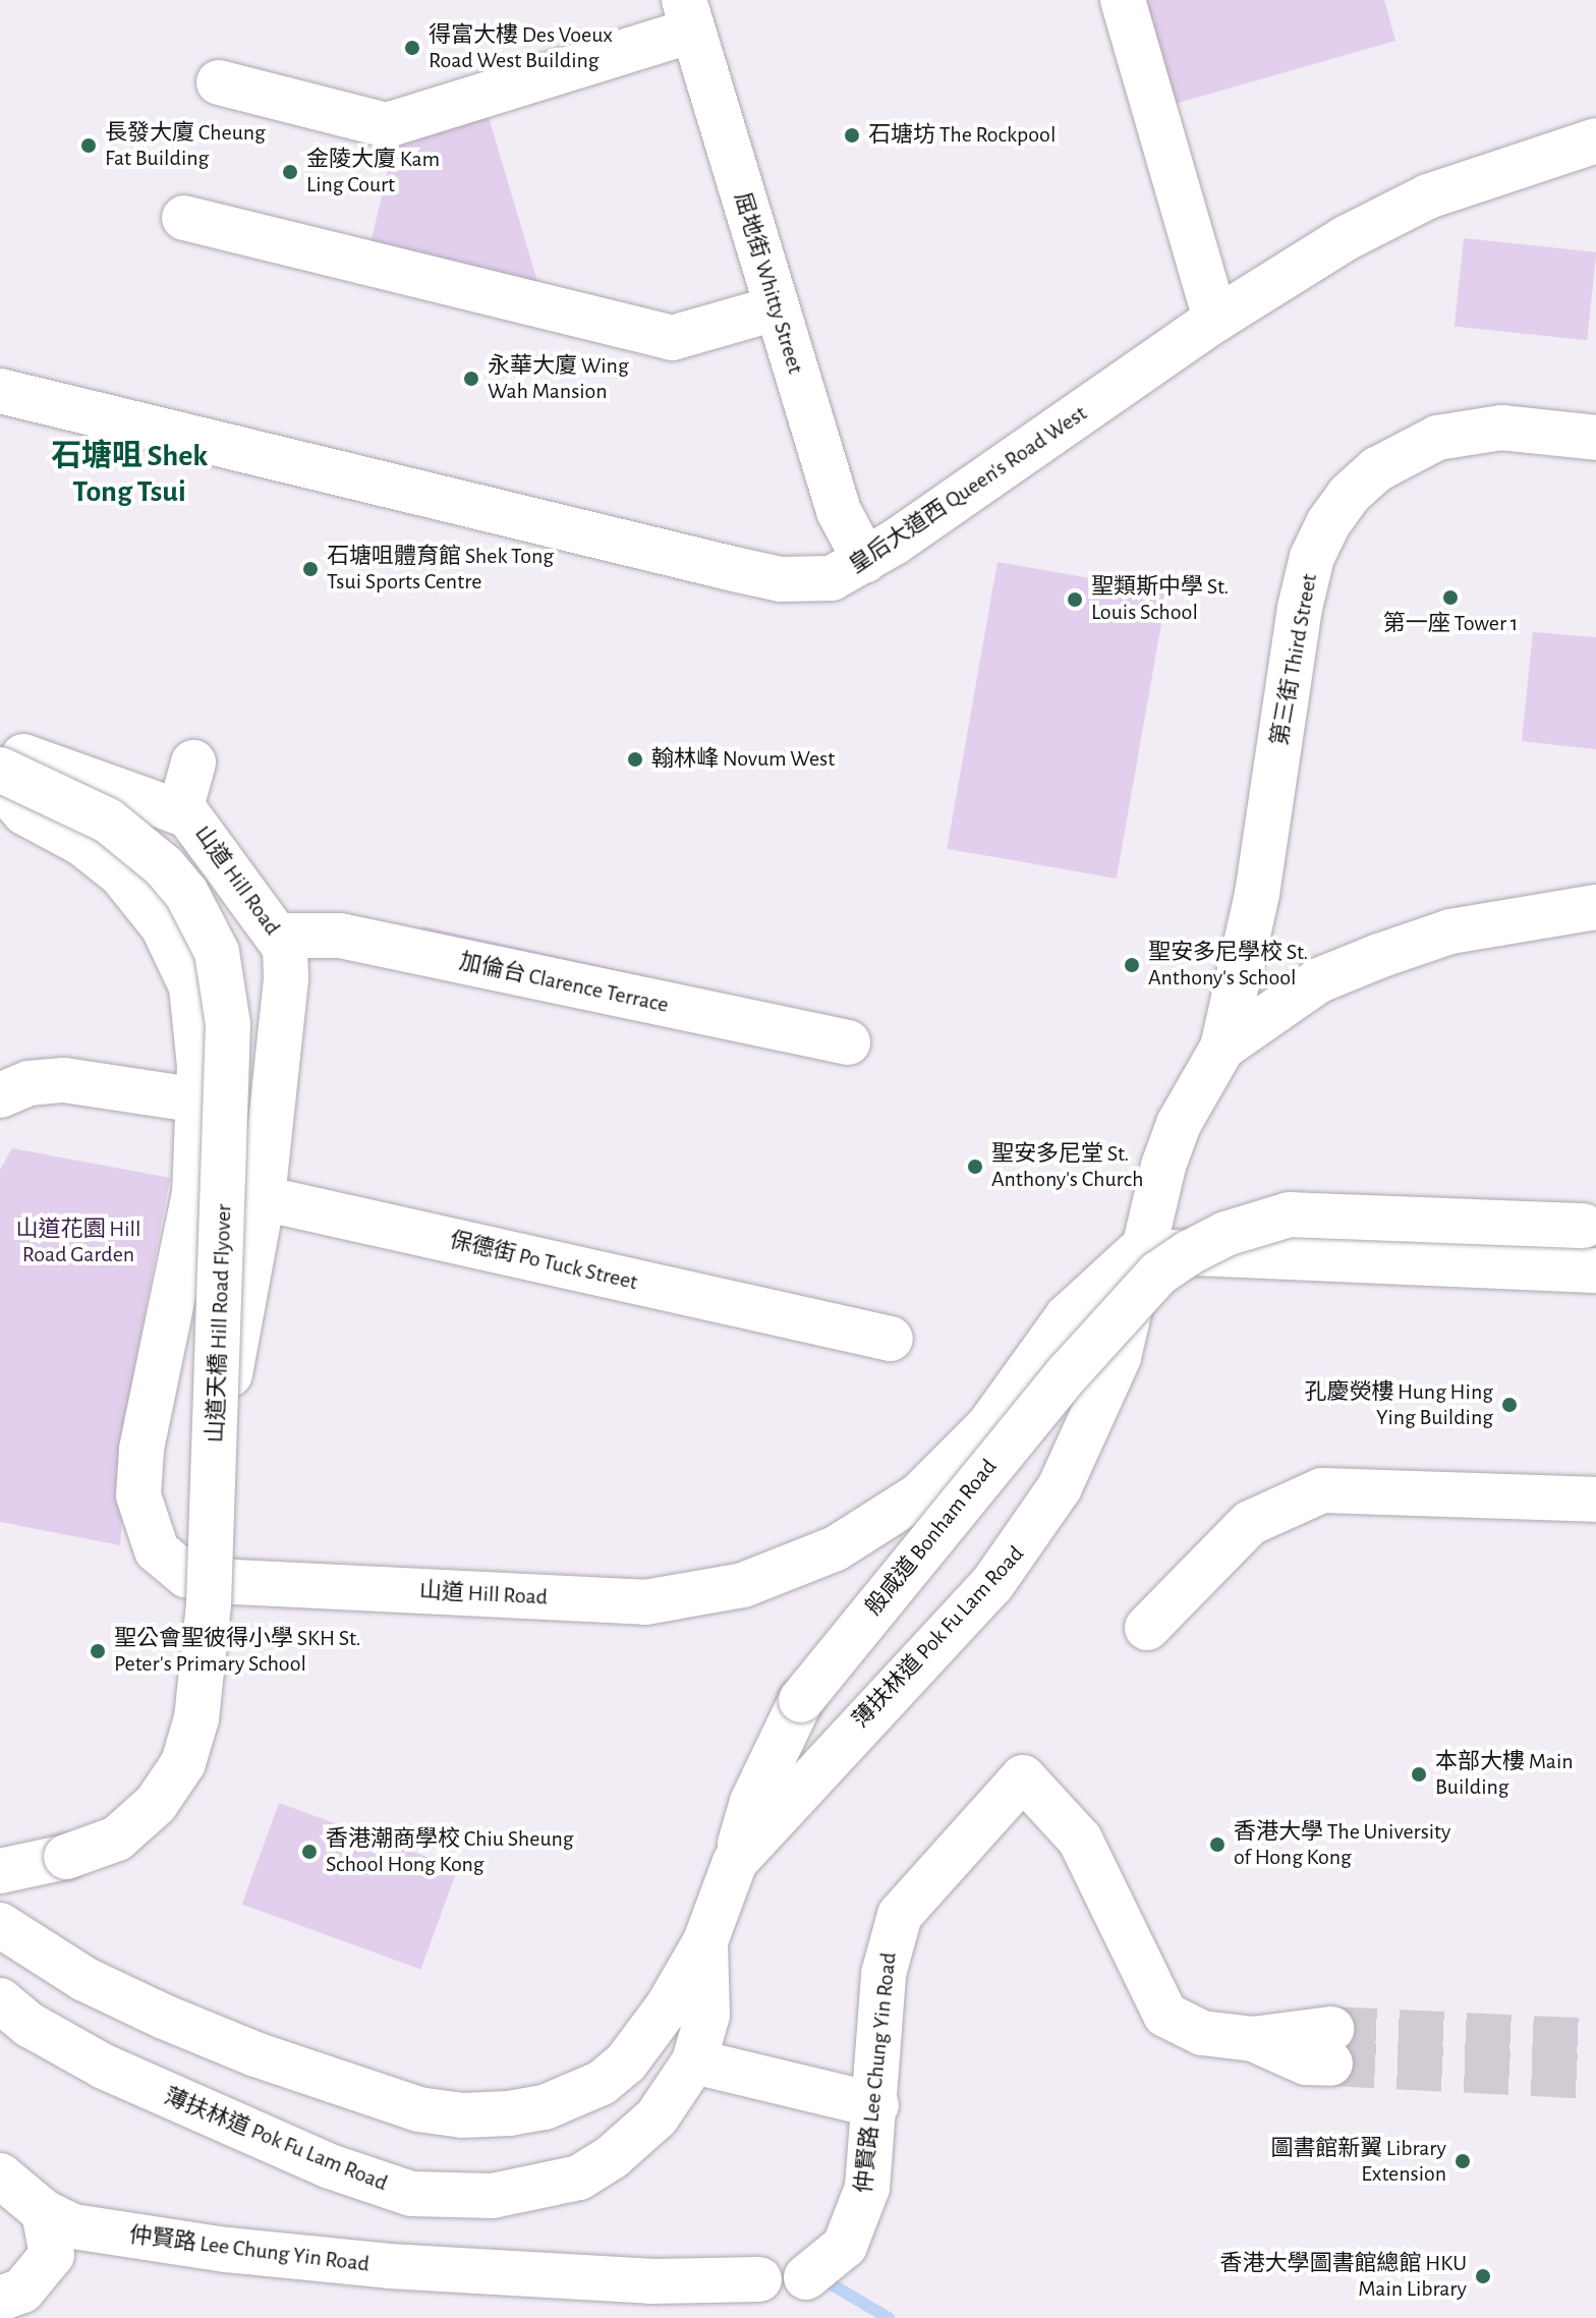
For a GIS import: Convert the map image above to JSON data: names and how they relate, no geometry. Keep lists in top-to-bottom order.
{
  "streets": {
    "main road": [
      "屈地街 Whitty Street",
      "皇后大道西 Queen's Road West",
      "第三街 Third Street",
      "山道 Hill Road",
      "加倫台 Clarence Terrace",
      "保德街 Po Tuck Street",
      "山道天橋 Hill Road Flyover",
      "般咸道 Bonham Road",
      "薄扶林道 Pok Fu Lam Road",
      "仲賢路 Lee Chung Yin Road"
    ]
  },
  "crossings": [
    ["屈地街 Whitty Street", "皇后大道西 Queen's Road West"],
    ["第三街 Third Street", "薄扶林道 Pok Fu Lam Road"],
    ["山道 Hill Road", "加倫台 Clarence Terrace"],
    ["山道 Hill Road", "保德街 Po Tuck Street"],
    ["山道 Hill Road", "山道天橋 Hill Road Flyover"],
    ["山道 Hill Road", "薄扶林道 Pok Fu Lam Road"],
    ["般咸道 Bonham Road", "薄扶林道 Pok Fu Lam Road"]
  ],
  "districts": ["石塘咀 Shek Tong Tsui"],
  "parks": ["山道花園 Hill Road Garden"],
  "places": [
    "得富大樓 Des Voeux Road West Building",
    "石塘坊 The Rockpool",
    "長發大廈 Cheung Fat Building",
    "金陵大廈 Kam Ling Court",
    "永華大廈 Wing Wah Mansion",
    "石塘咀體育館 Shek Tong Tsui Sports Centre",
    "第一座 Tower 1",
    "聖類斯中學 St. Louis School",
    "翰林峰 Novum West",
    "聖安多尼學校 St. Anthony's School",
    "聖安多尼堂 St. Anthony's Church",
    "孔慶熒樓 Hung Hing Ying Building",
    "聖公會聖彼得小學 SKH St. Peter's Primary School",
    "本部大樓 Main Building",
    "香港大學 The University of Hong Kong",
    "香港潮商學校 Chiu Sheung School Hong Kong",
    "圖書館新翼 Library Extension",
    "香港大學圖書館總館 HKU Main Library"
  ]
}
